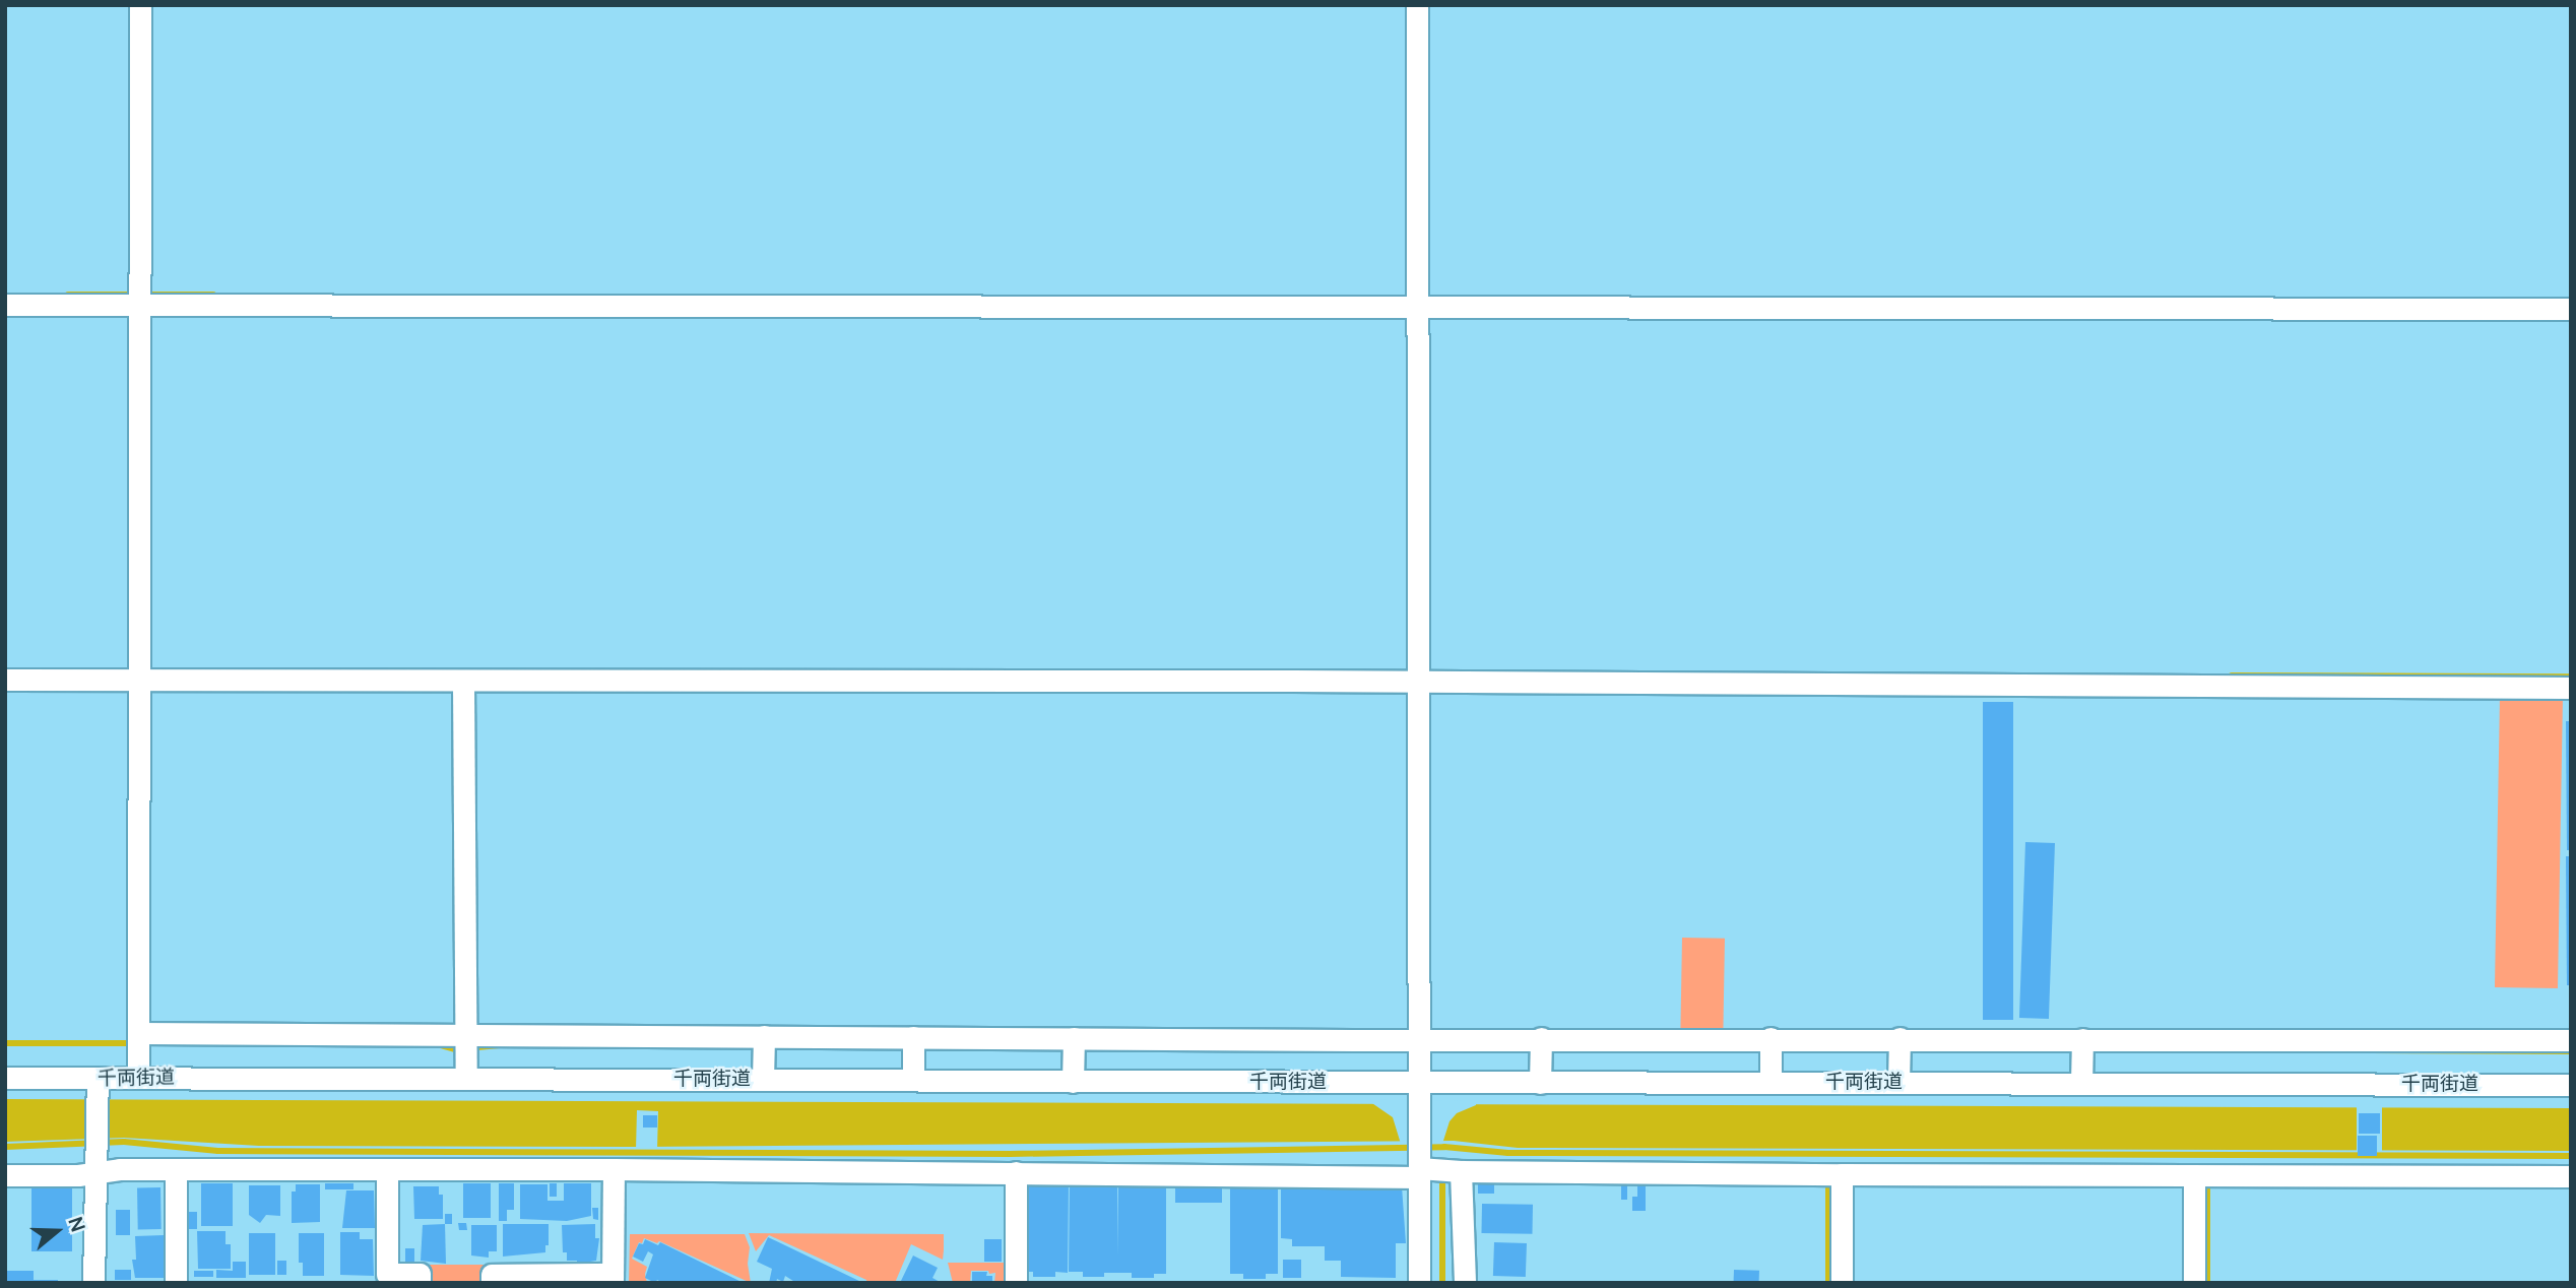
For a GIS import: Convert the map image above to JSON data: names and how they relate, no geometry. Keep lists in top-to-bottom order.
{
  "streets": {
    "street": ["千両街道"]
  },
  "north": "right"
}
